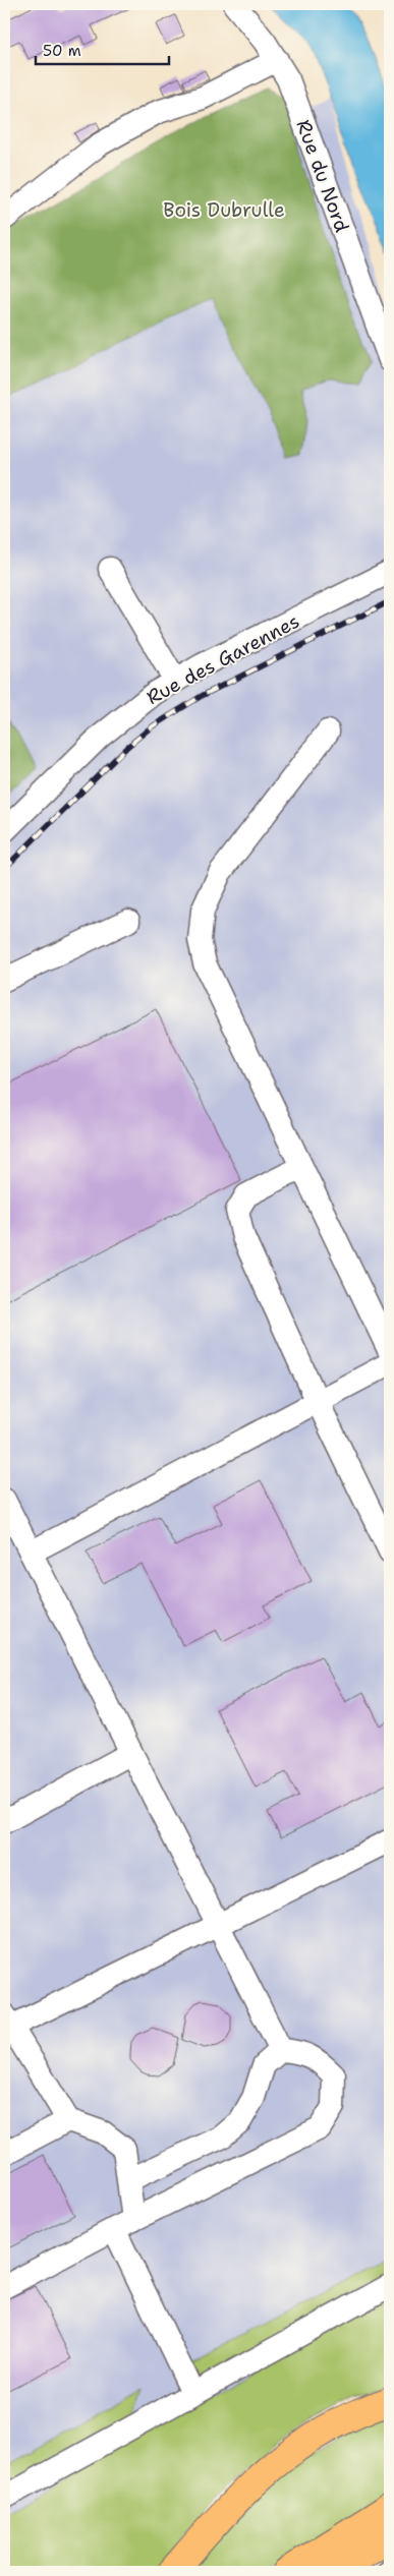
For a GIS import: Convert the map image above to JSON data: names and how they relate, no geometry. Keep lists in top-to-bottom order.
{
  "streets": {
    "street": ["Rue du Nord", "Rue des Garennes"]
  },
  "parks": ["Bois Dubrulle"],
  "scale_bar": "50 m"
}
